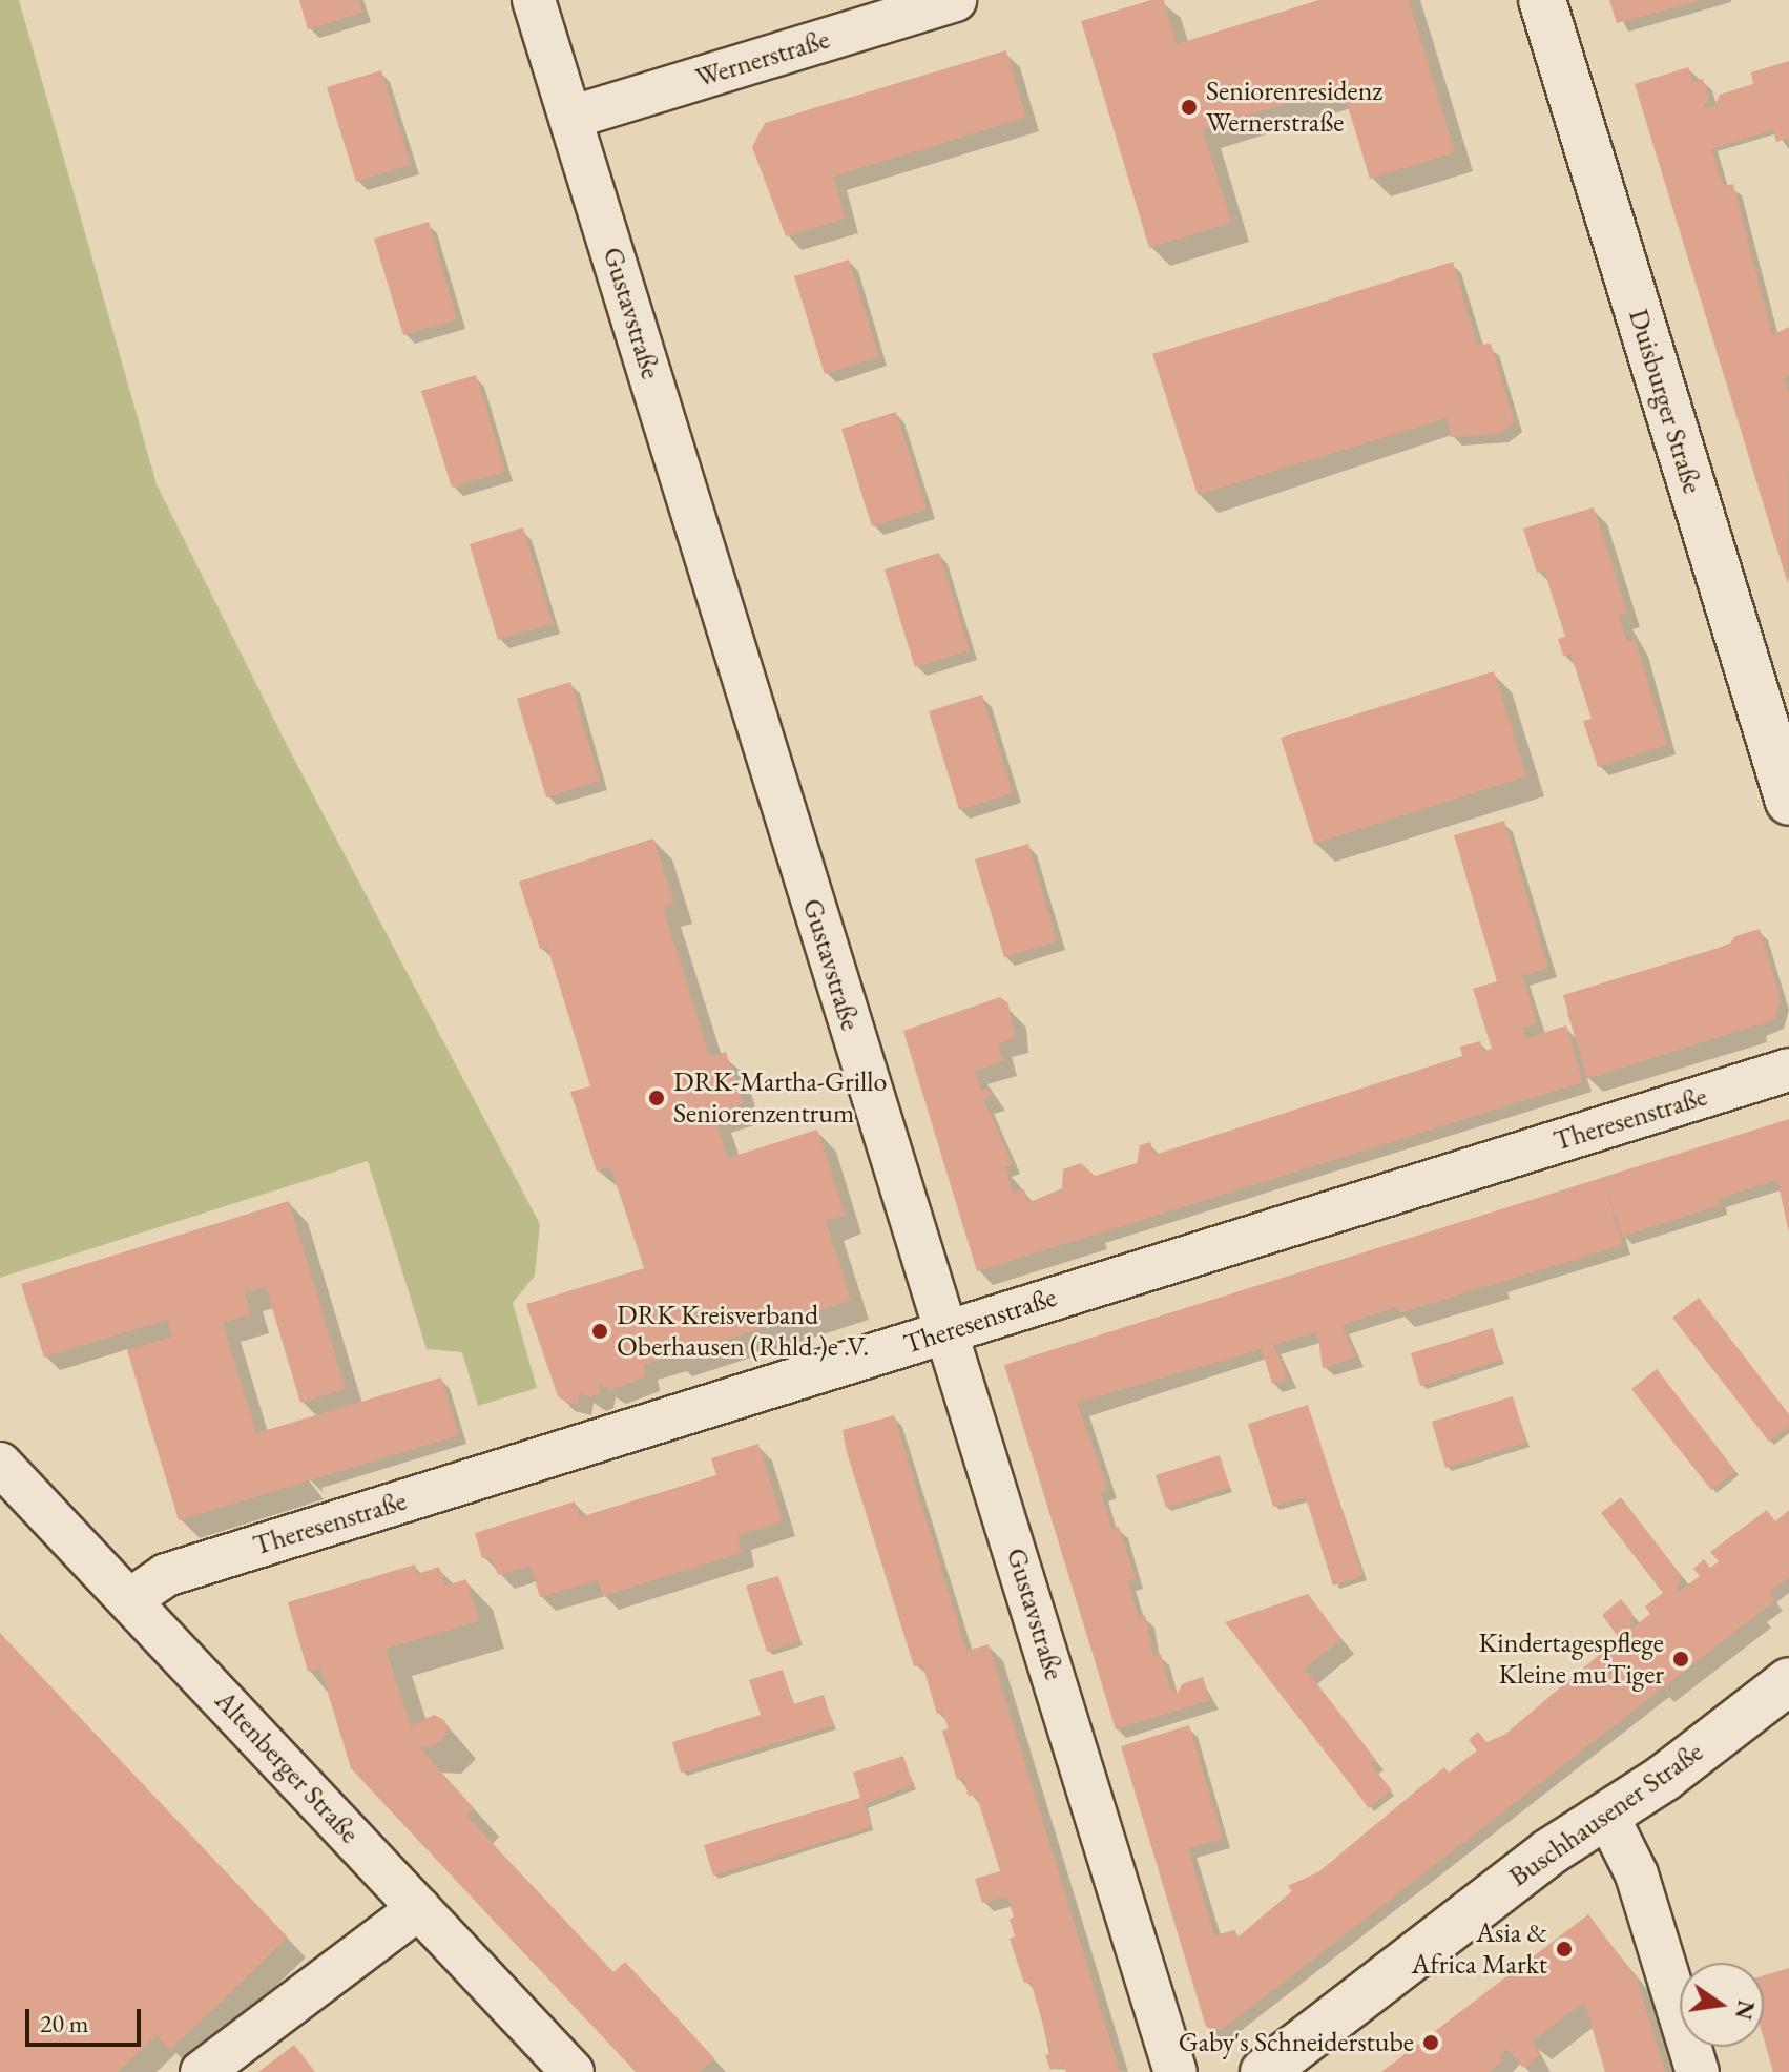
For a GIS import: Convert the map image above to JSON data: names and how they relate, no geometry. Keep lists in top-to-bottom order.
{
  "streets": {
    "main road": ["Duisburger Straße", "Buschhausener Straße"],
    "street": [
      "Wernerstraße",
      "Gustavstraße",
      "Theresenstraße",
      "Altenberger Straße"
    ]
  },
  "crossings": [
    ["Wernerstraße", "Gustavstraße"],
    ["Gustavstraße", "Theresenstraße"],
    ["Theresenstraße", "Altenberger Straße"]
  ],
  "places": [
    "Seniorenresidenz Wernerstraße",
    "DRK-Martha-Grillo Seniorenzentrum",
    "DRK Kreisverband Oberhausen (Rhld.)e .V.",
    "Kindertagespflege Kleine muTiger",
    "Asia & Africa Markt",
    "Gaby's Schneiderstube"
  ],
  "scale_bar": "20 m",
  "north": "right"
}
